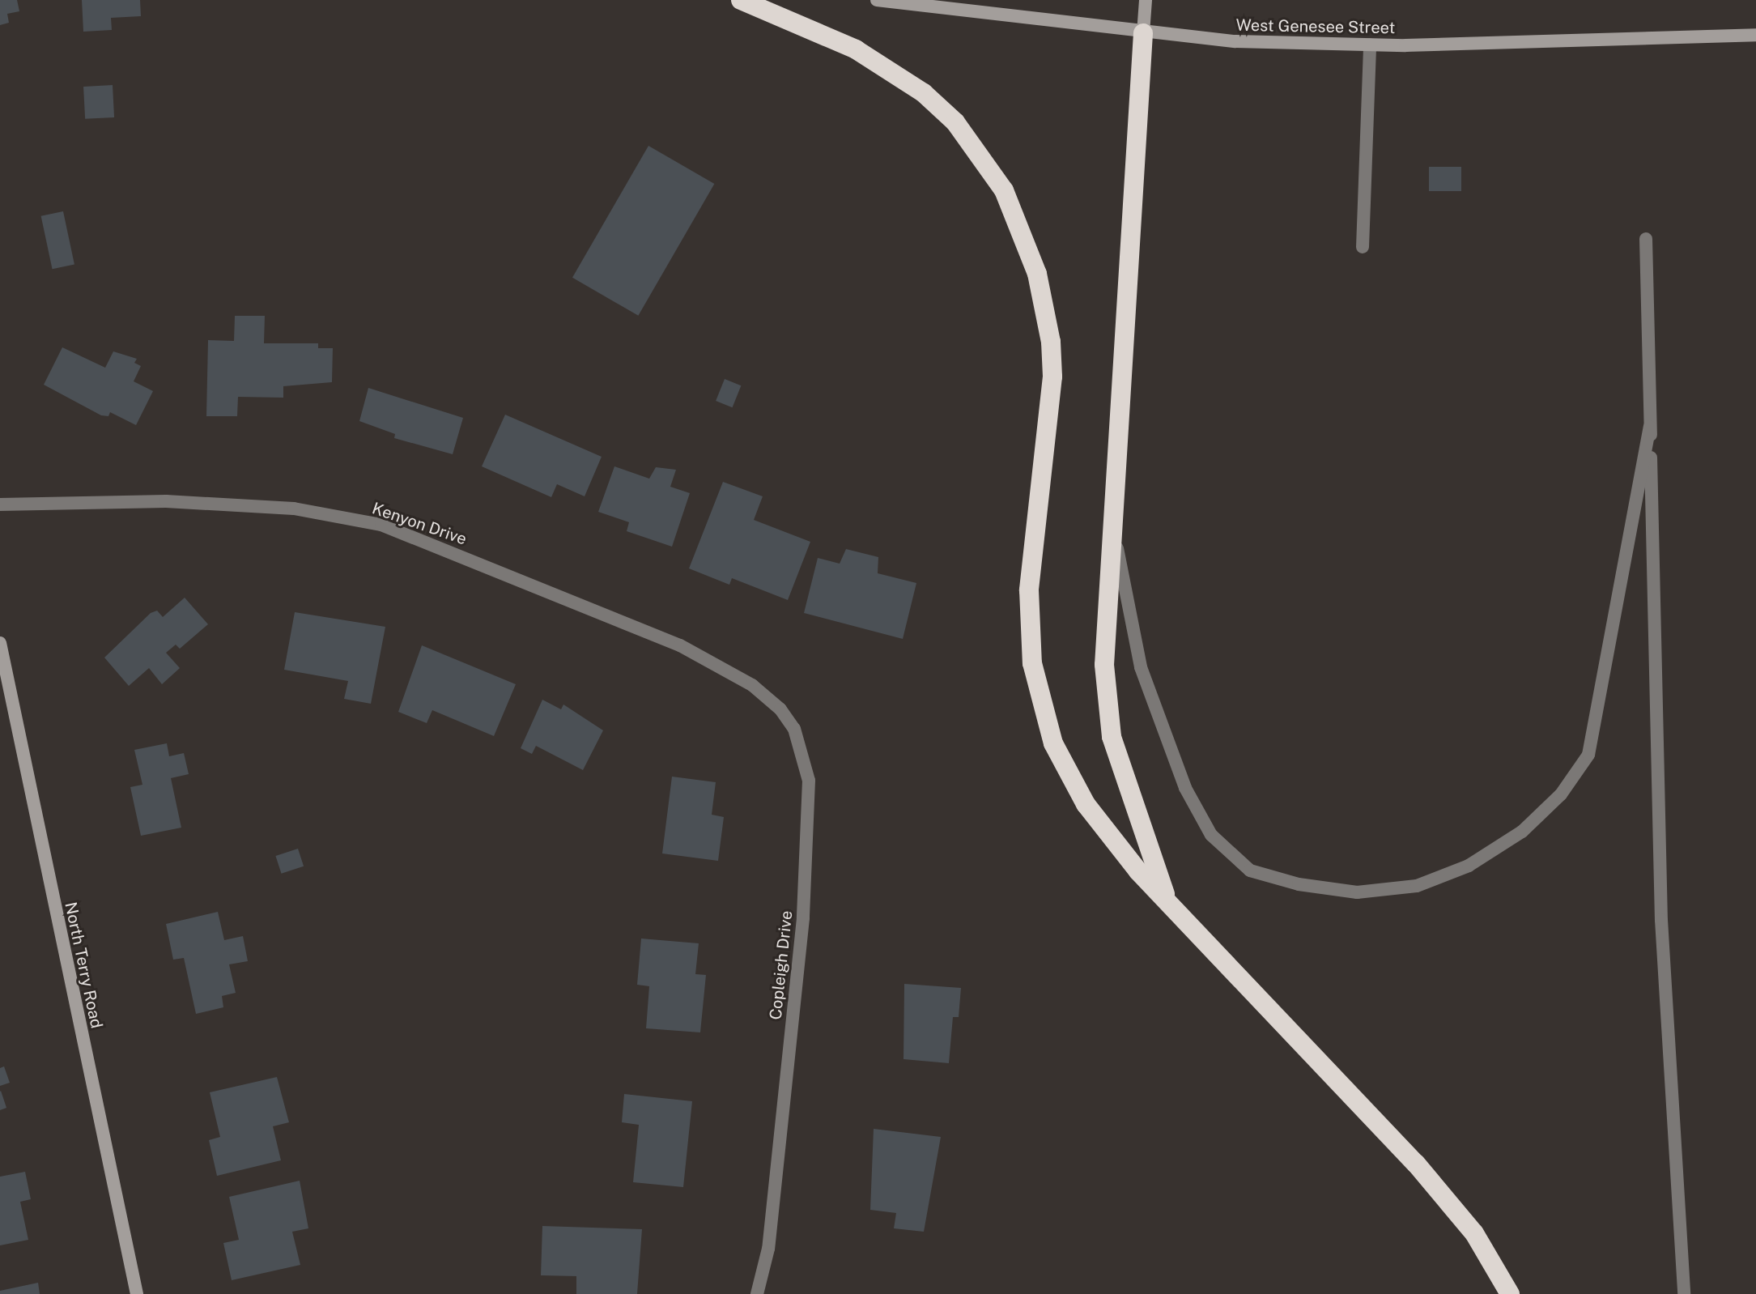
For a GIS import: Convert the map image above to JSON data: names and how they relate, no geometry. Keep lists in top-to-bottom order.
{
  "streets": {
    "main road": ["West Genesee Street", "North Terry Road"],
    "street": ["Kenyon Drive", "Copleigh Drive"]
  },
  "crossings": [
    ["Kenyon Drive", "Copleigh Drive"]
  ]
}
